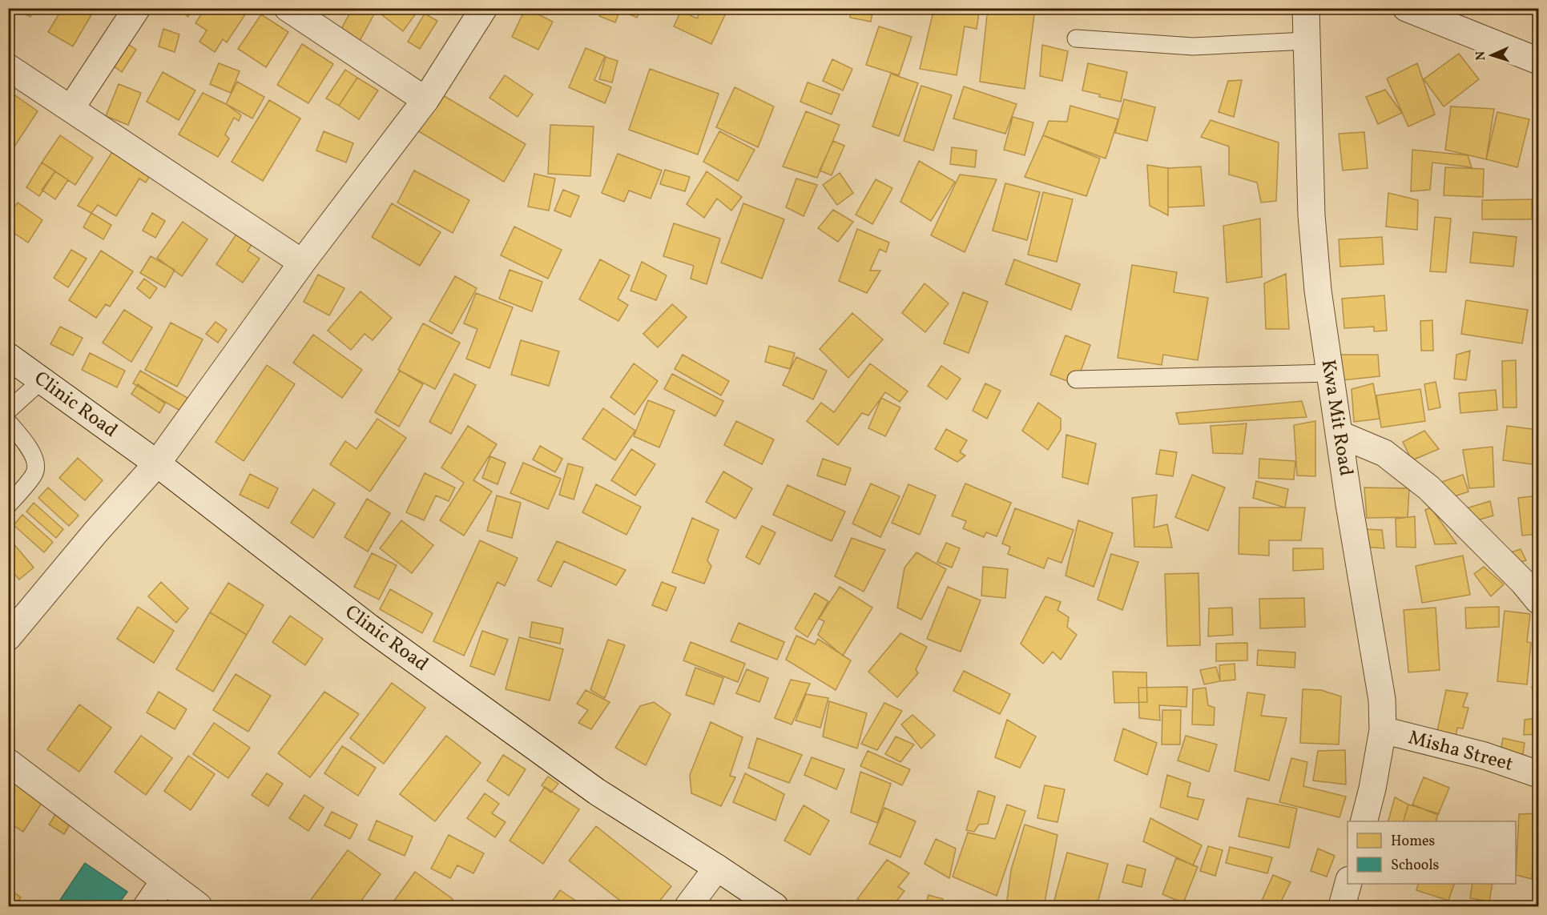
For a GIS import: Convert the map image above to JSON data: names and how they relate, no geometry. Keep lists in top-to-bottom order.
{
  "streets": {
    "street": ["Clinic Road", "Kwa Mit Road", "Misha Street"]
  },
  "crossings": [
    ["Kwa Mit Road", "Misha Street"]
  ],
  "legend": ["Homes", "Schools"],
  "north": "left"
}
